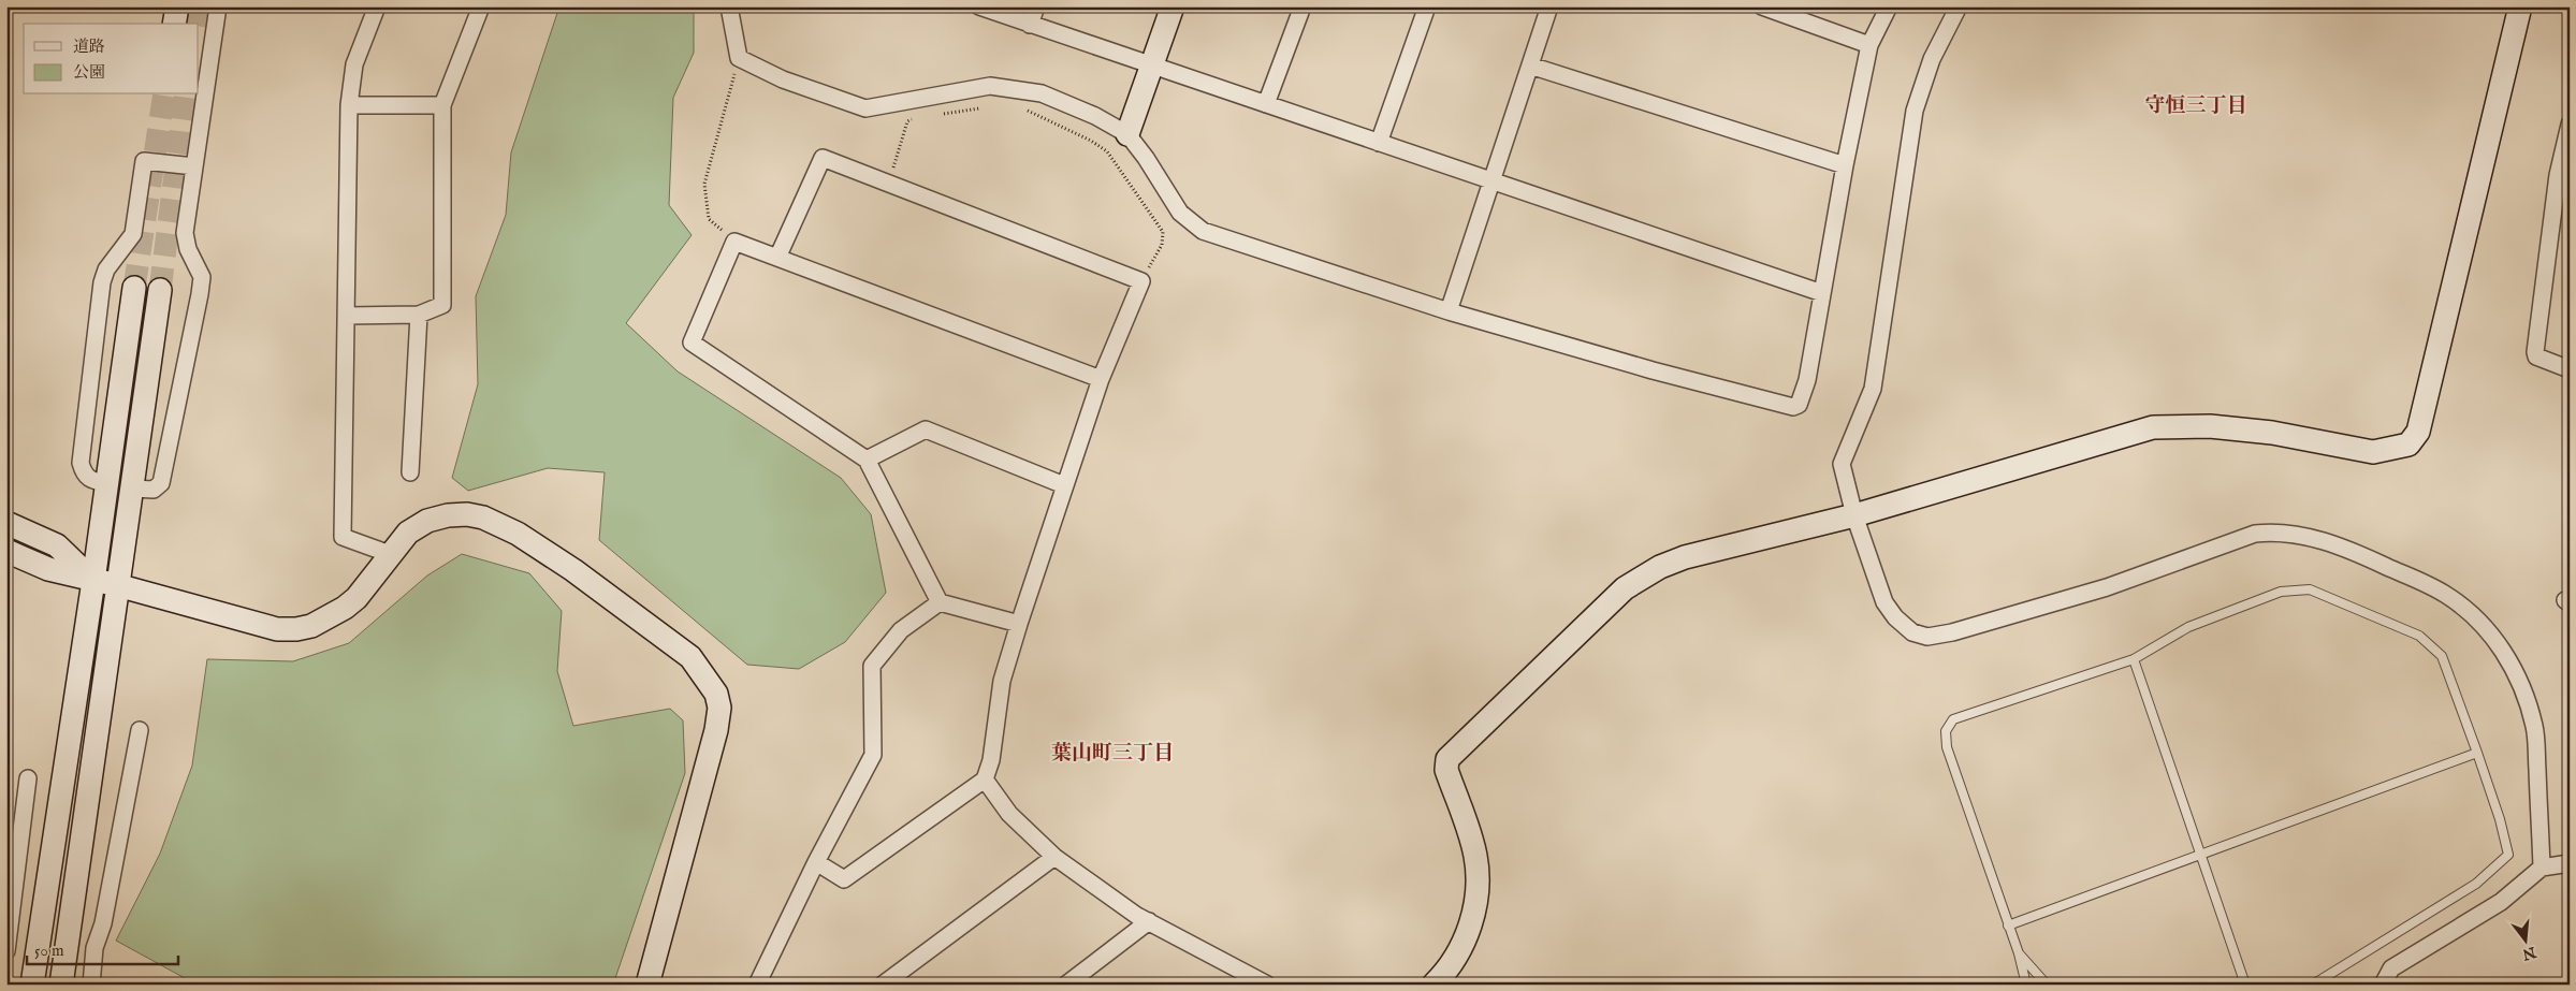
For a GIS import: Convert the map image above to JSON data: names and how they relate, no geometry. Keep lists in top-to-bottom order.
{
  "districts": ["守恒三丁目", "葉山町三丁目"],
  "legend": ["道路", "公園"],
  "scale_bar": "50 m",
  "north": "bottom"
}
